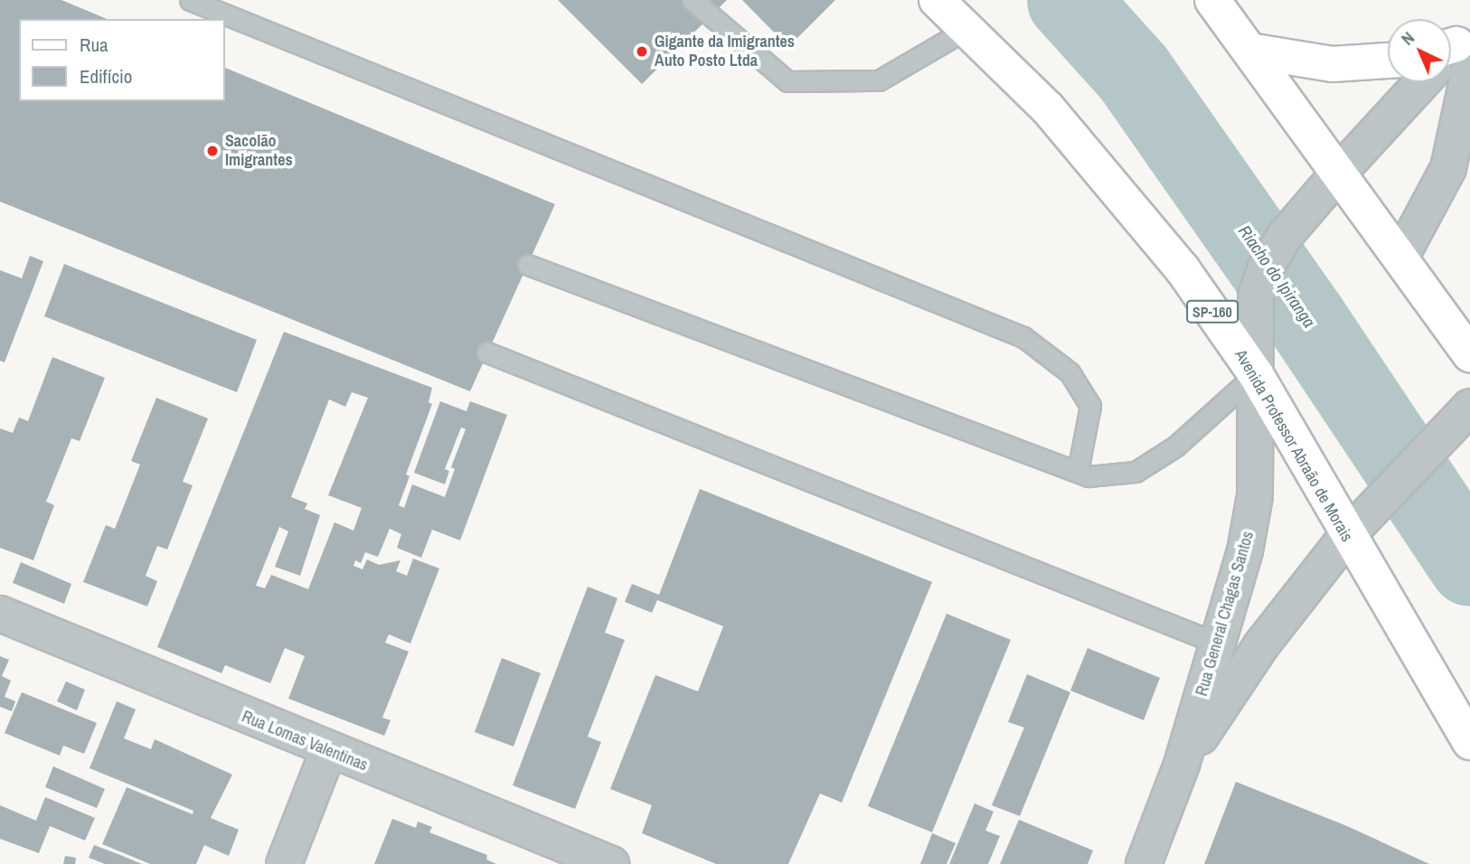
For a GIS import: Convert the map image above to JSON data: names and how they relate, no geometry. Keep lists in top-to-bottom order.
{
  "streets": {
    "main road": ["SP-160", "Avenida Professor Abraão de Morais"],
    "street": ["Rua General Chagas Santos", "Rua Lomas Valentinas"]
  },
  "crossings": [
    ["Avenida Professor Abraão de Morais", "Rua General Chagas Santos"]
  ],
  "water": ["Riacho do Ipiranga"],
  "places": ["Gigante da Imigrantes Auto Posto Ltda", "Sacolão Imigrantes"],
  "legend": ["Rua", "Edifício"],
  "north": "top left"
}
